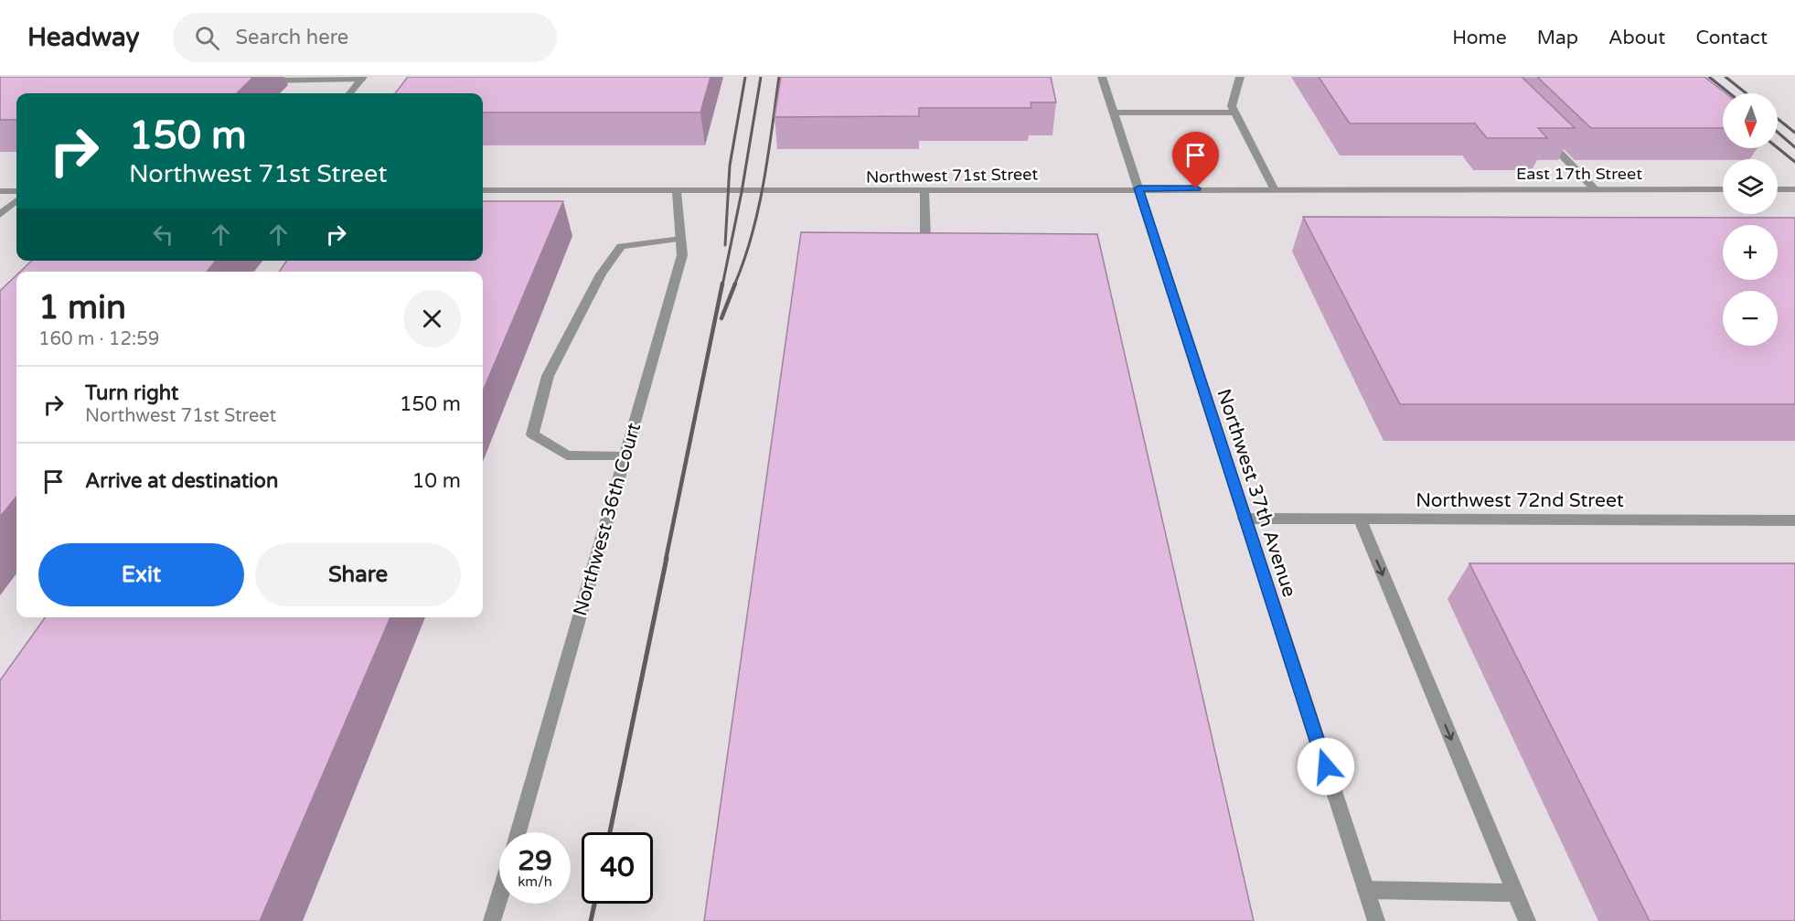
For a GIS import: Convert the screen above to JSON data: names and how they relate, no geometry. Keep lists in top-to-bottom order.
{
  "streets": {
    "street": [
      "East 17th Street",
      "Northwest 71st Street",
      "Northwest 37th Avenue",
      "Northwest 72nd Street",
      "Northwest 36th Court"
    ]
  },
  "crossings": [
    ["East 17th Street", "Northwest 71st Street"],
    ["Northwest 71st Street", "Northwest 37th Avenue"],
    ["Northwest 71st Street", "Northwest 36th Court"],
    ["Northwest 37th Avenue", "Northwest 72nd Street"]
  ],
  "north": "bottom",
  "page": {
    "header": "Headway",
    "search": "Search here",
    "nav": [
      "Home",
      "Map",
      "About",
      "Contact"
    ],
    "map_buttons": ["+", "−"],
    "turn": ["150 m", "Northwest 71st Street"],
    "heading": ["1 min", "160 m · 12:59"],
    "list": [
      {
        "name": "Turn right",
        "note": "Northwest 71st Street",
        "value": "150 m"
      },
      {
        "name": "Arrive at destination",
        "value": "10 m"
      }
    ],
    "buttons": ["Exit", "Share"],
    "speed": "29 km/h",
    "limit": "40"
  }
}
